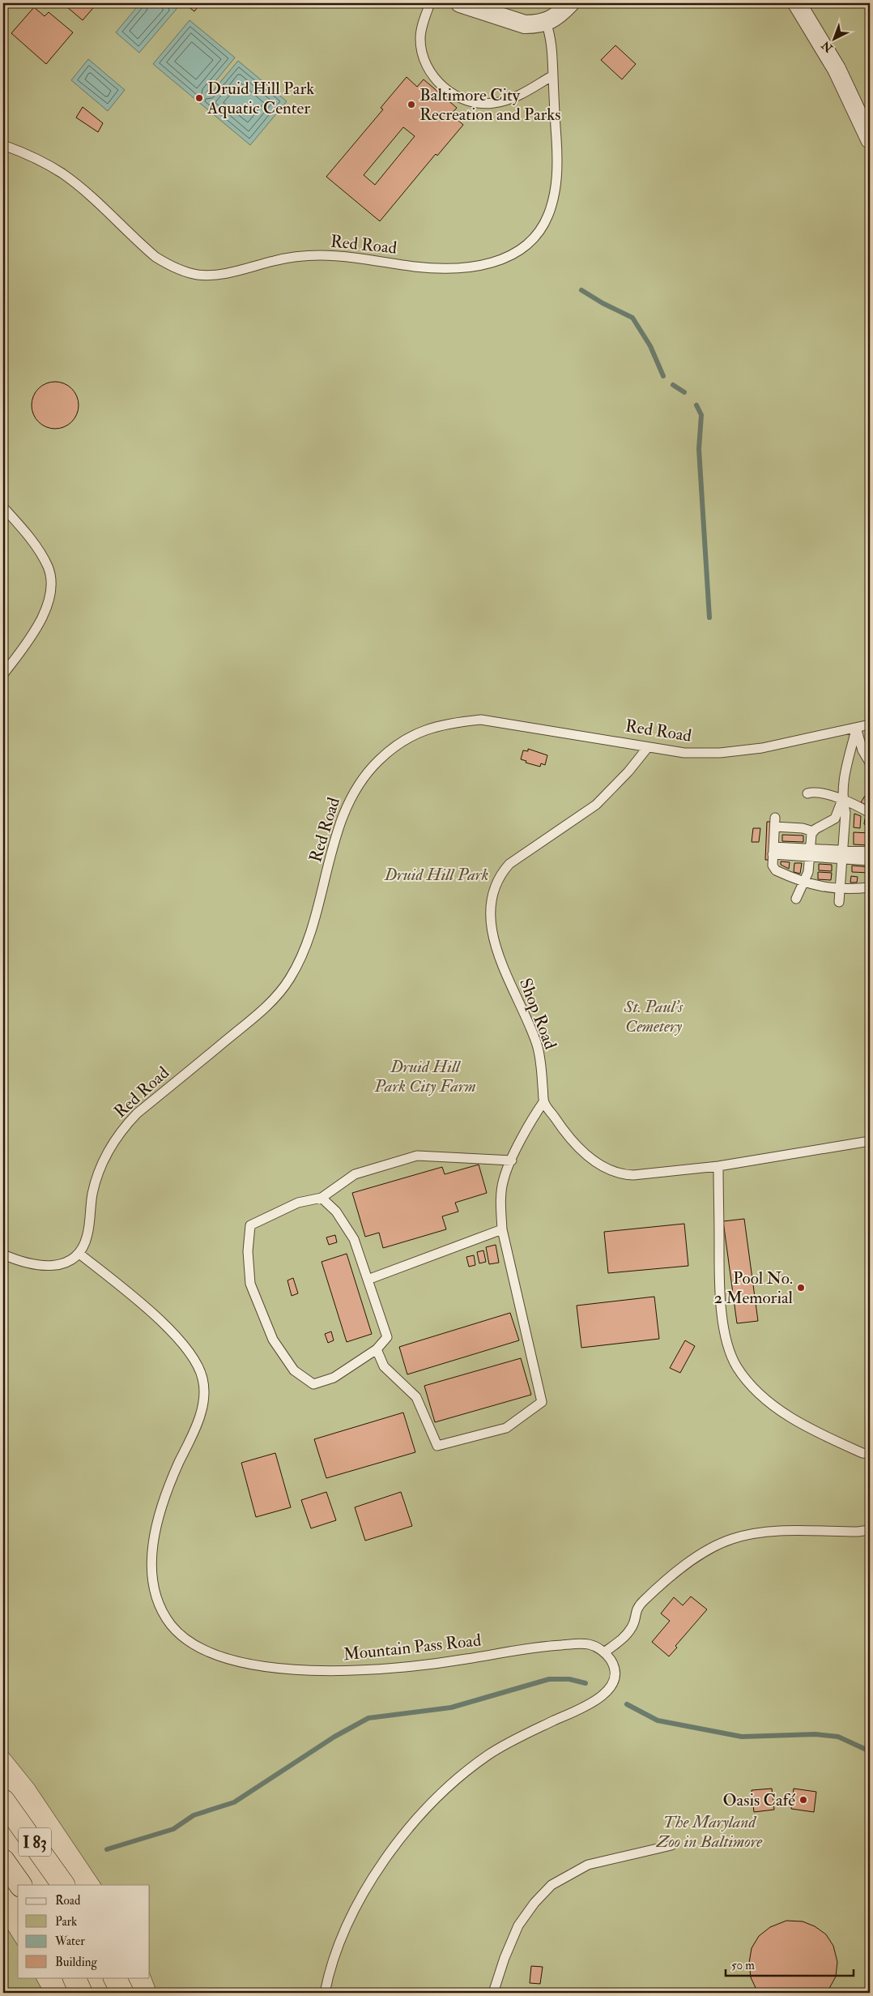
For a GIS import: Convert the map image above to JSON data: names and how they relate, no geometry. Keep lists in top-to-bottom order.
{
  "streets": {
    "highway": ["I 83"],
    "lane": ["Red Road", "Shop Road", "Mountain Pass Road"]
  },
  "crossings": [
    ["Red Road", "Shop Road"],
    ["Red Road", "Mountain Pass Road"]
  ],
  "parks": [
    "Druid Hill Park",
    "St. Paul's Cemetery",
    "Druid Hill Park City Farm",
    "The Maryland Zoo in Baltimore"
  ],
  "places": [
    "Druid Hill Park Aquatic Center",
    "Baltimore City Recreation and Parks",
    "Pool No. 2 Memorial",
    "Oasis Café"
  ],
  "legend": [
    "Road",
    "Park",
    "Water",
    "Building"
  ],
  "scale_bar": "50 m",
  "north": "bottom left"
}
